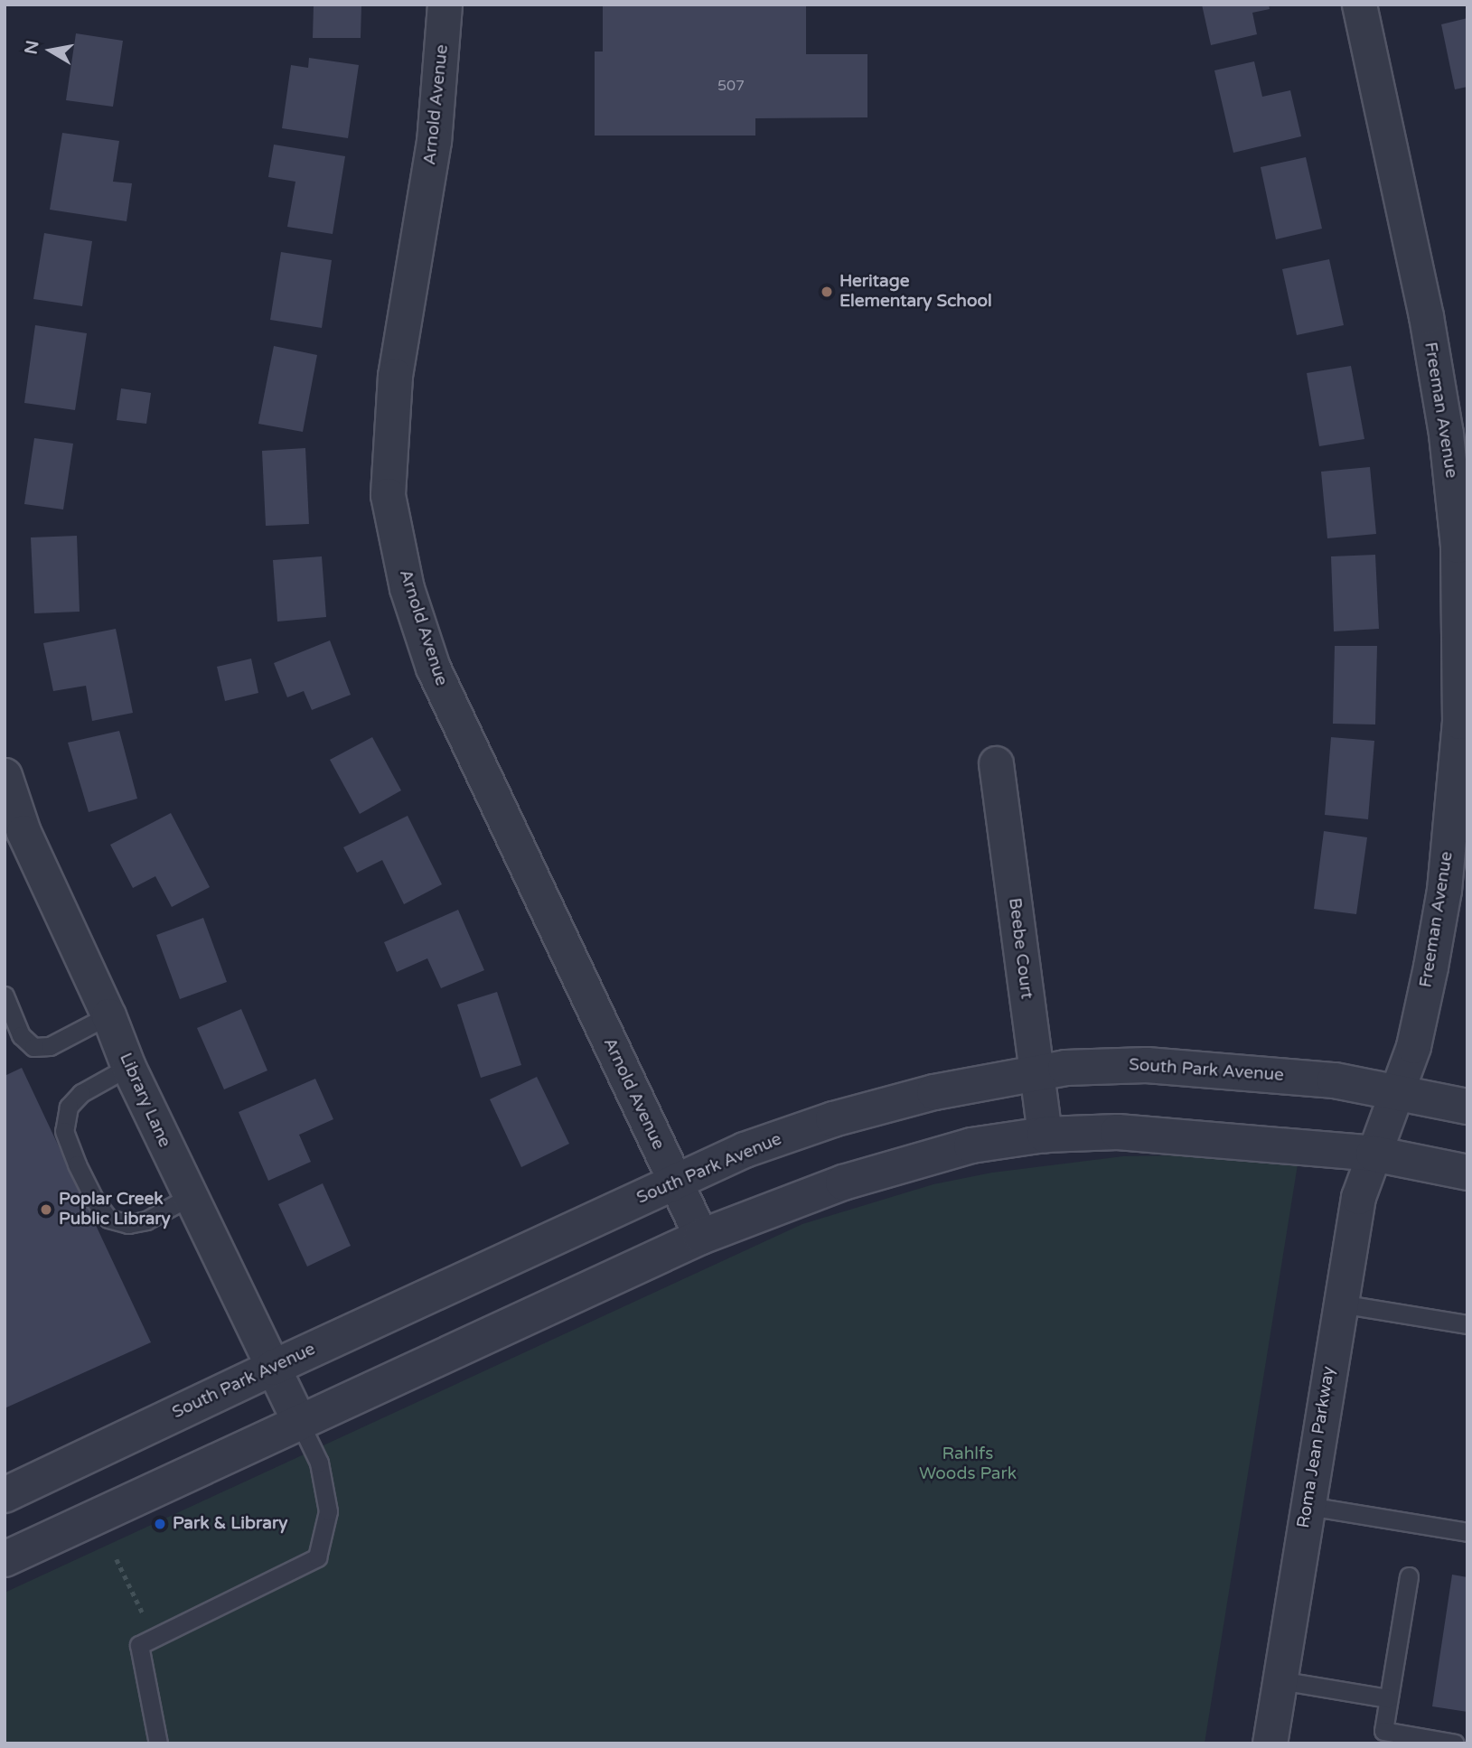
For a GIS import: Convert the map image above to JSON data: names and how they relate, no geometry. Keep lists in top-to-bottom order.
{
  "streets": {
    "street": [
      "Arnold Avenue",
      "Freeman Avenue",
      "Beebe Court",
      "South Park Avenue",
      "Library Lane",
      "Roma Jean Parkway"
    ]
  },
  "crossings": [
    ["Arnold Avenue", "South Park Avenue"],
    ["Freeman Avenue", "South Park Avenue"],
    ["Freeman Avenue", "Roma Jean Parkway"],
    ["Beebe Court", "South Park Avenue"],
    ["South Park Avenue", "Library Lane"]
  ],
  "parks": ["Rahlfs Woods Park"],
  "places": ["Heritage Elementary School", "Poplar Creek Public Library", "Park & Library"],
  "house_numbers": ["507"],
  "north": "left"
}
